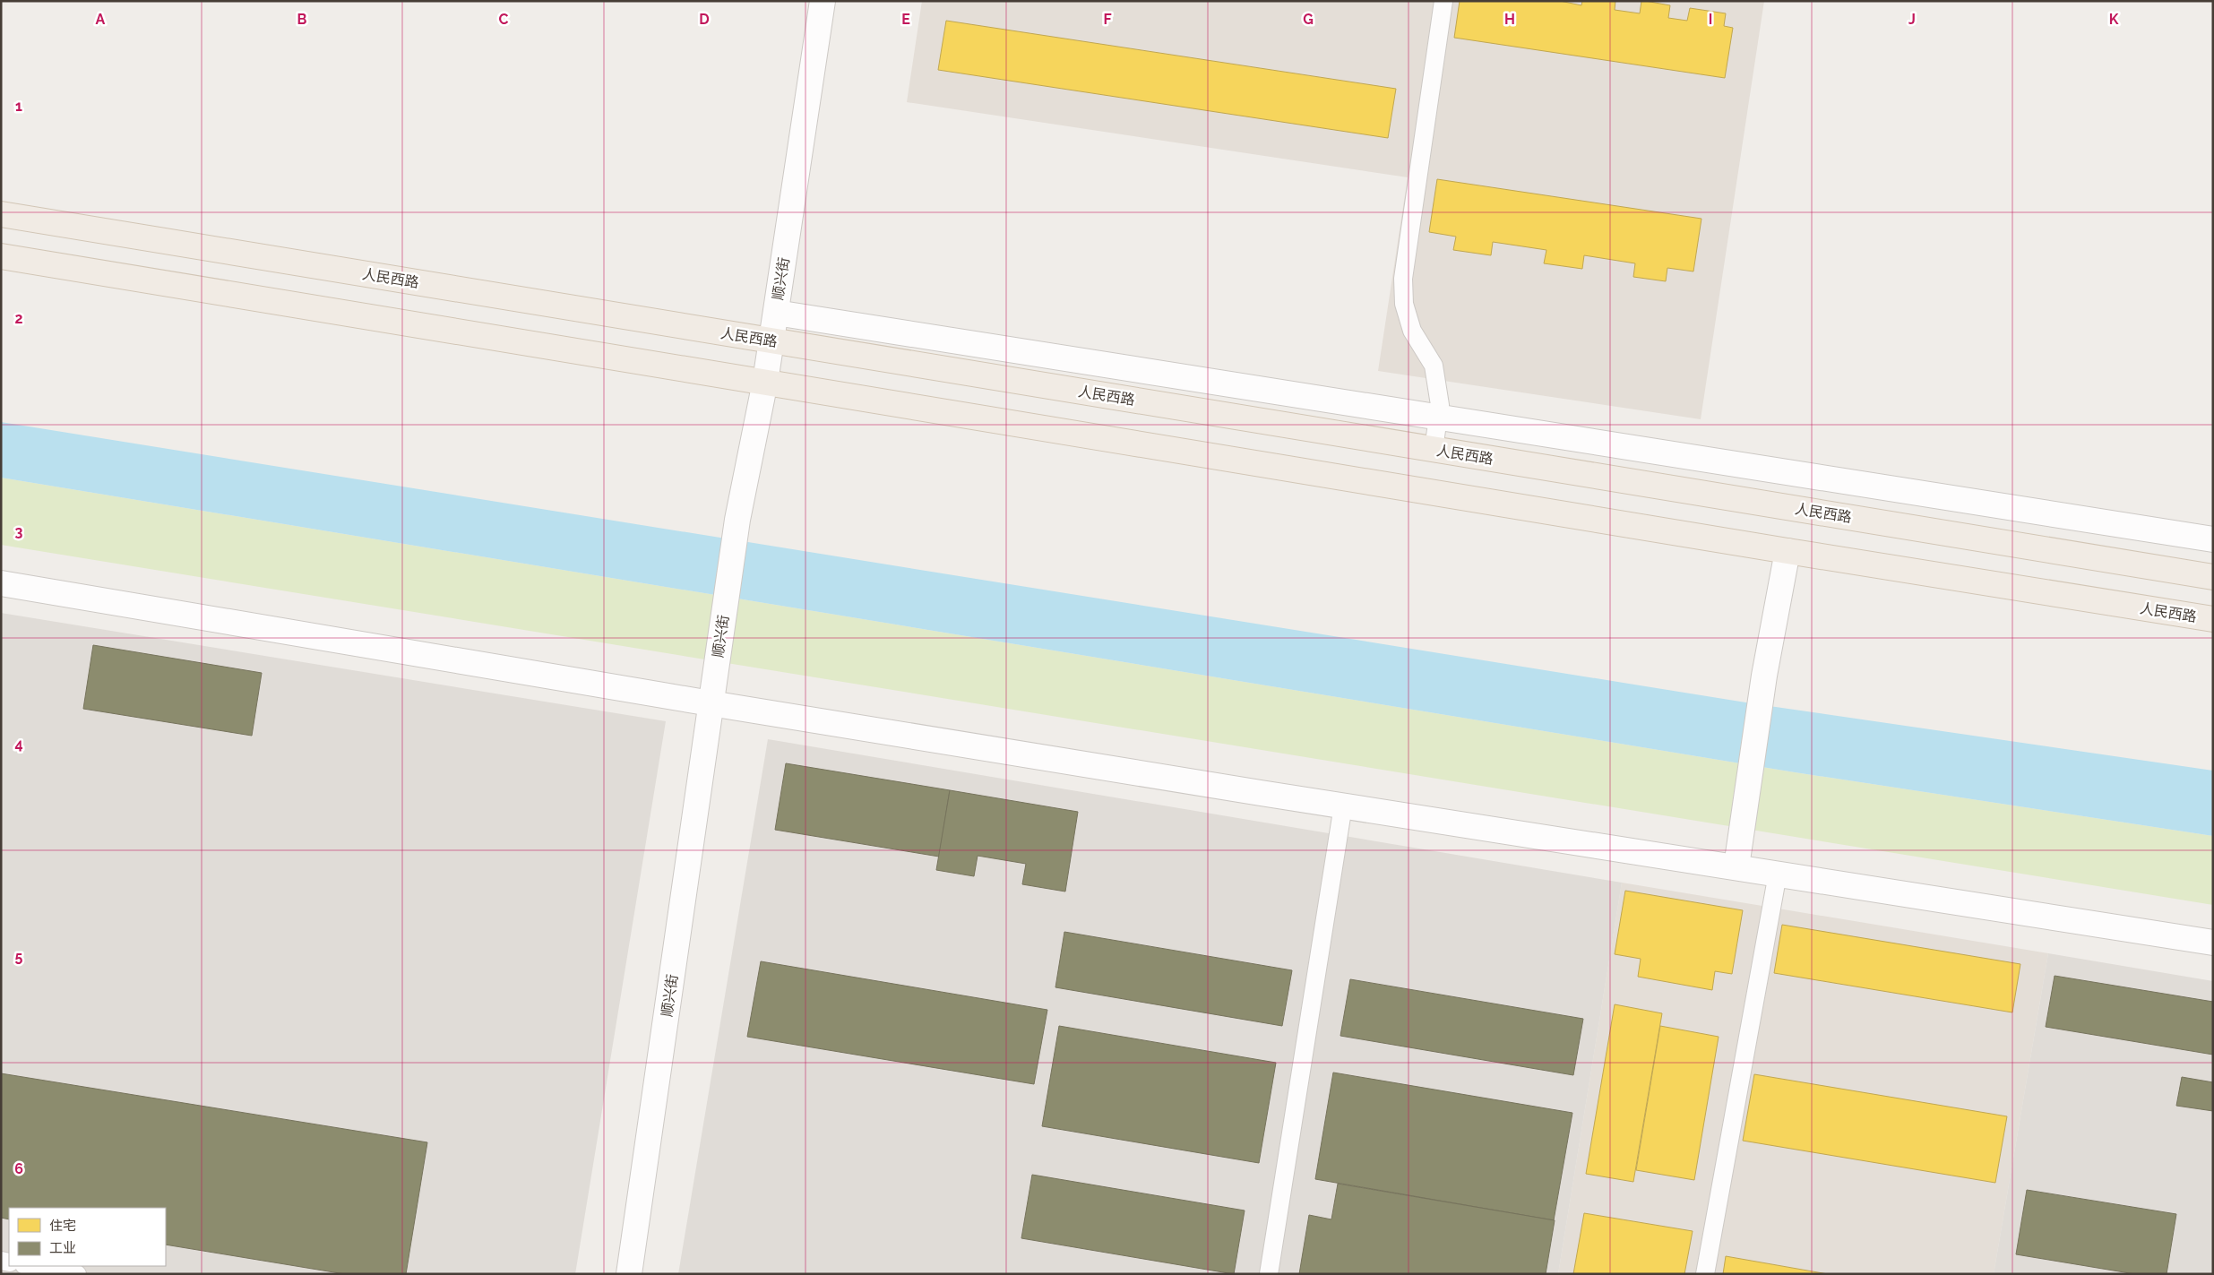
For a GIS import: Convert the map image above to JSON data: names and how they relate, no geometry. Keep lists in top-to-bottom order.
{
  "streets": {
    "main road": ["人民西路"],
    "street": ["顺兴街"]
  },
  "crossings": [
    ["人民西路", "顺兴街"]
  ],
  "legend": ["住宅", "工业"],
  "grid": {
    "columns": [
      "A",
      "B",
      "C",
      "D",
      "E",
      "F",
      "G",
      "H",
      "I",
      "J",
      "K"
    ],
    "rows": [
      "1",
      "2",
      "3",
      "4",
      "5",
      "6"
    ]
  }
}
